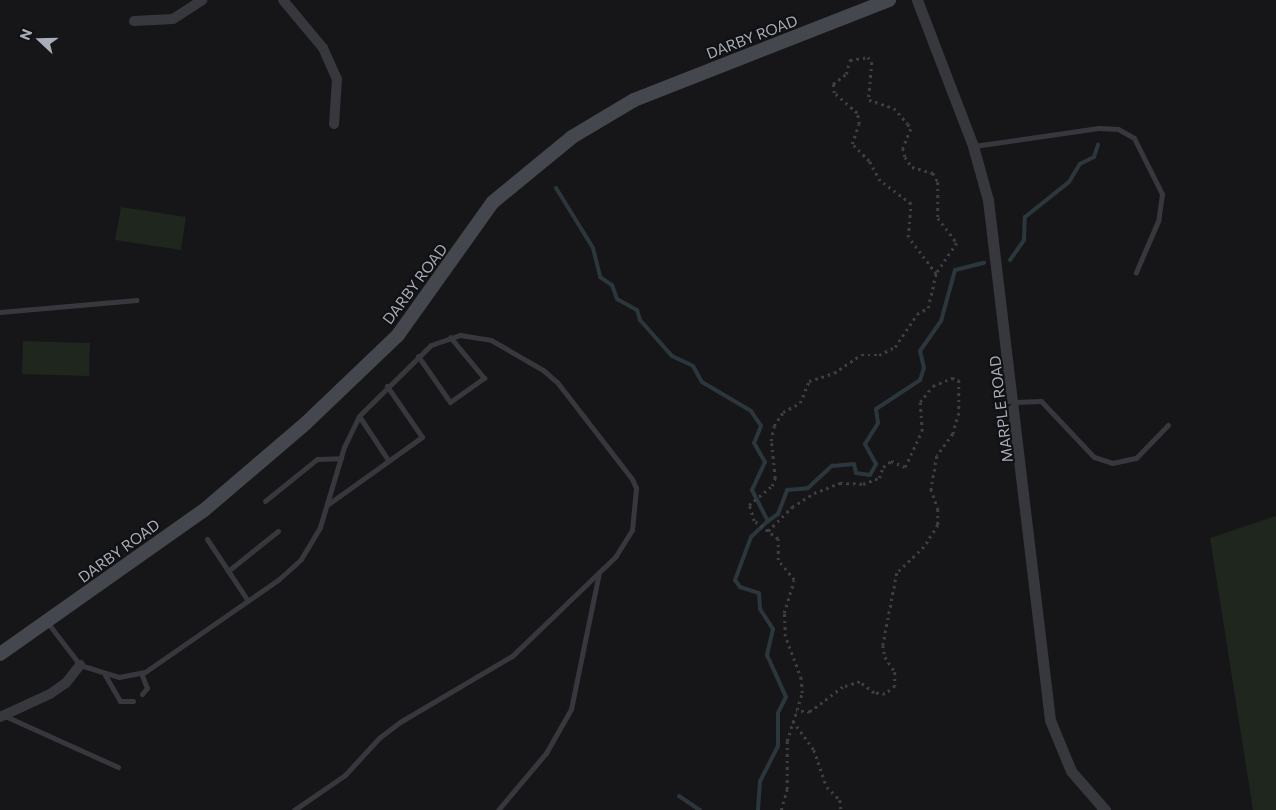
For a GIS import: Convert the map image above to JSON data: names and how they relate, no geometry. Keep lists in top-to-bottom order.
{
  "streets": {
    "main road": ["DARBY ROAD"],
    "street": ["MARPLE ROAD"]
  },
  "north": "left"
}
